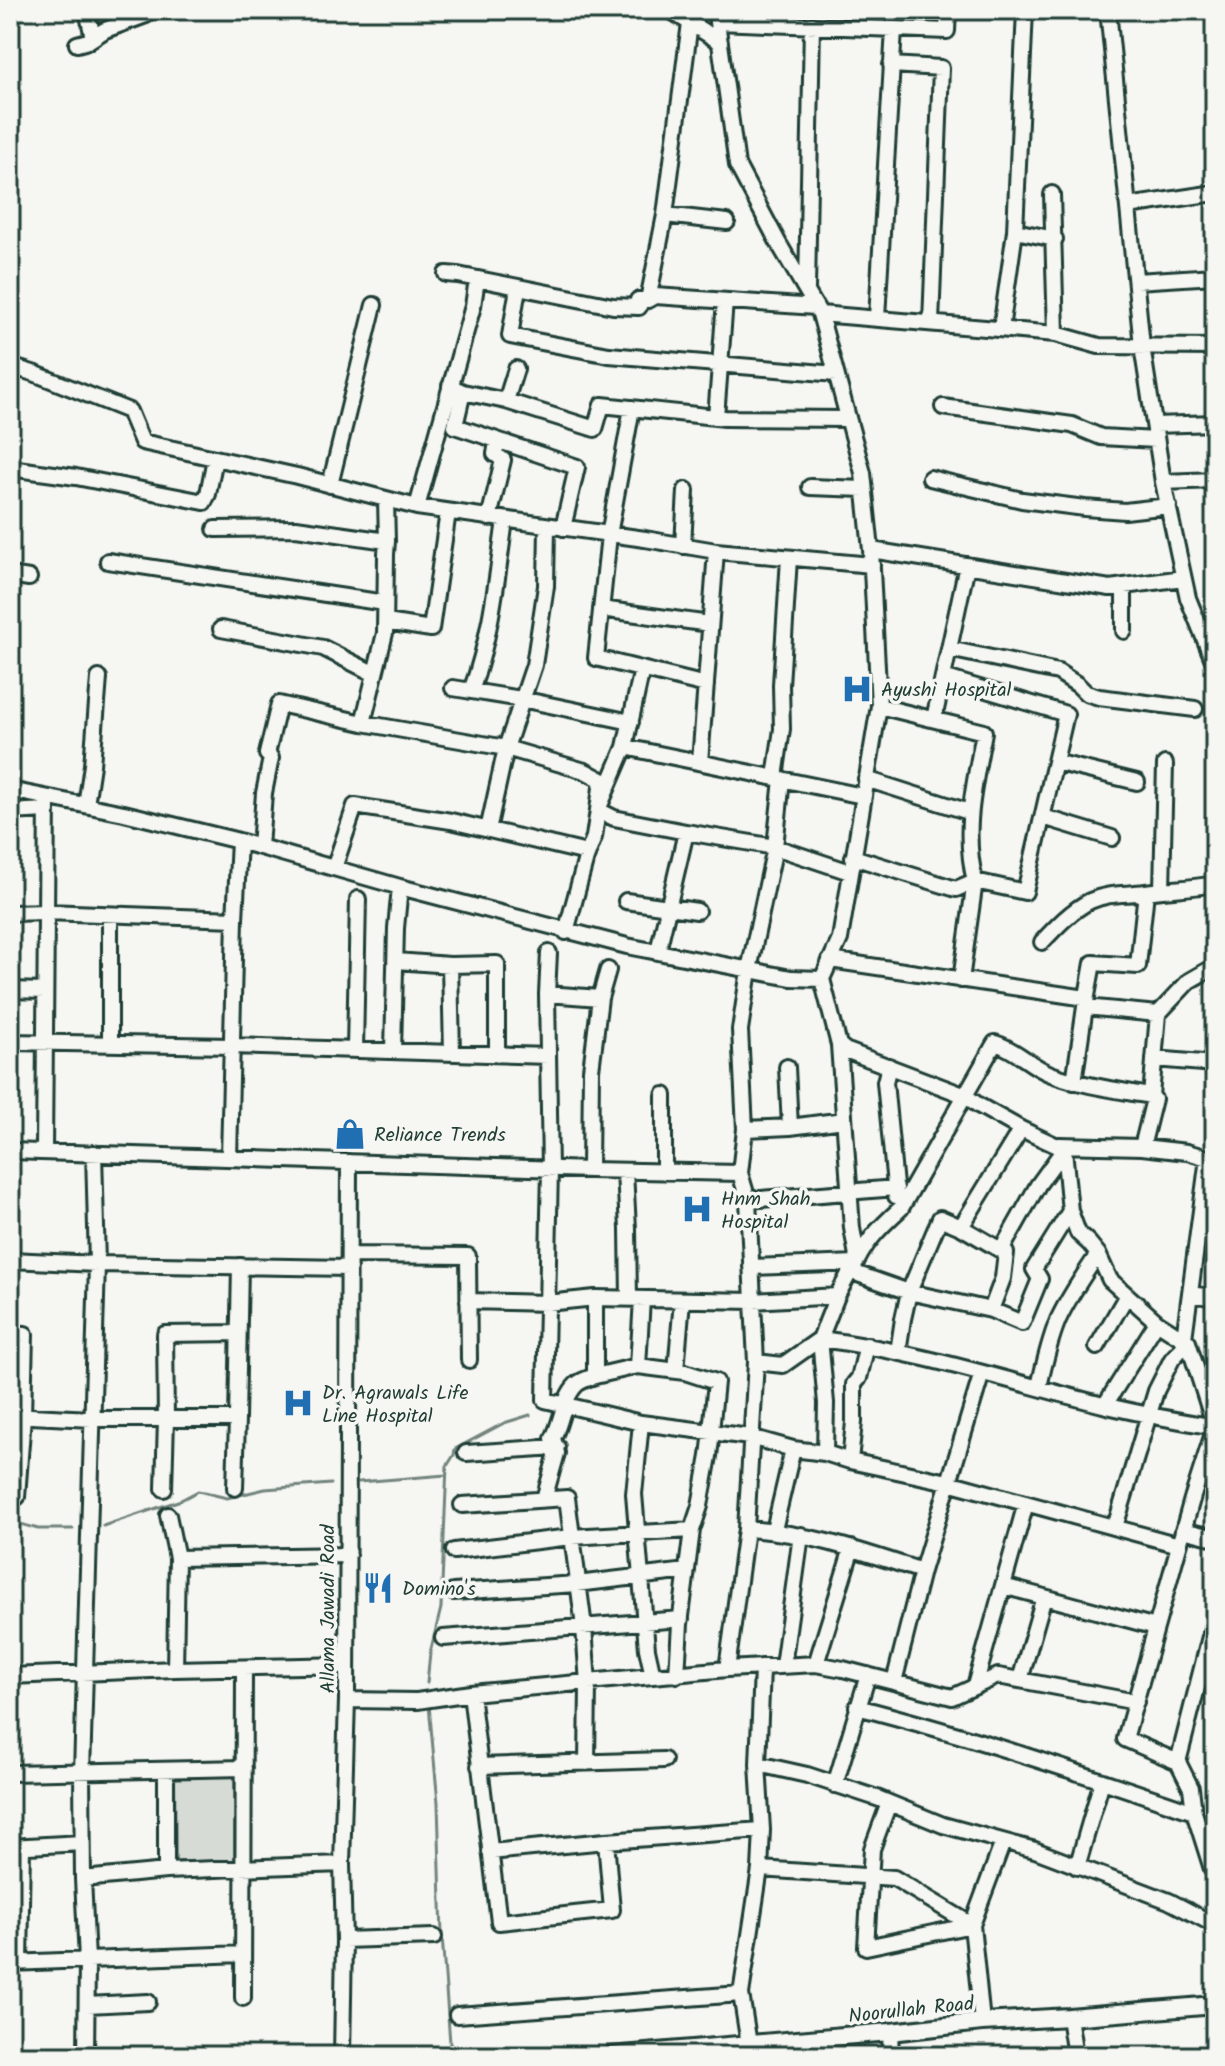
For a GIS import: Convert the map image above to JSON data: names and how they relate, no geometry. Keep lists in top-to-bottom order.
{
  "streets": {
    "main road": ["Noorullah Road"],
    "street": ["Allama Jawadi Road"]
  },
  "places": {
    "hospital": ["Ayushi Hospital", "Hnm Shah Hospital", "Dr. Agrawals Life Line Hospital"],
    "shop": ["Reliance Trends"],
    "restaurant": ["Domino's"]
  }
}
